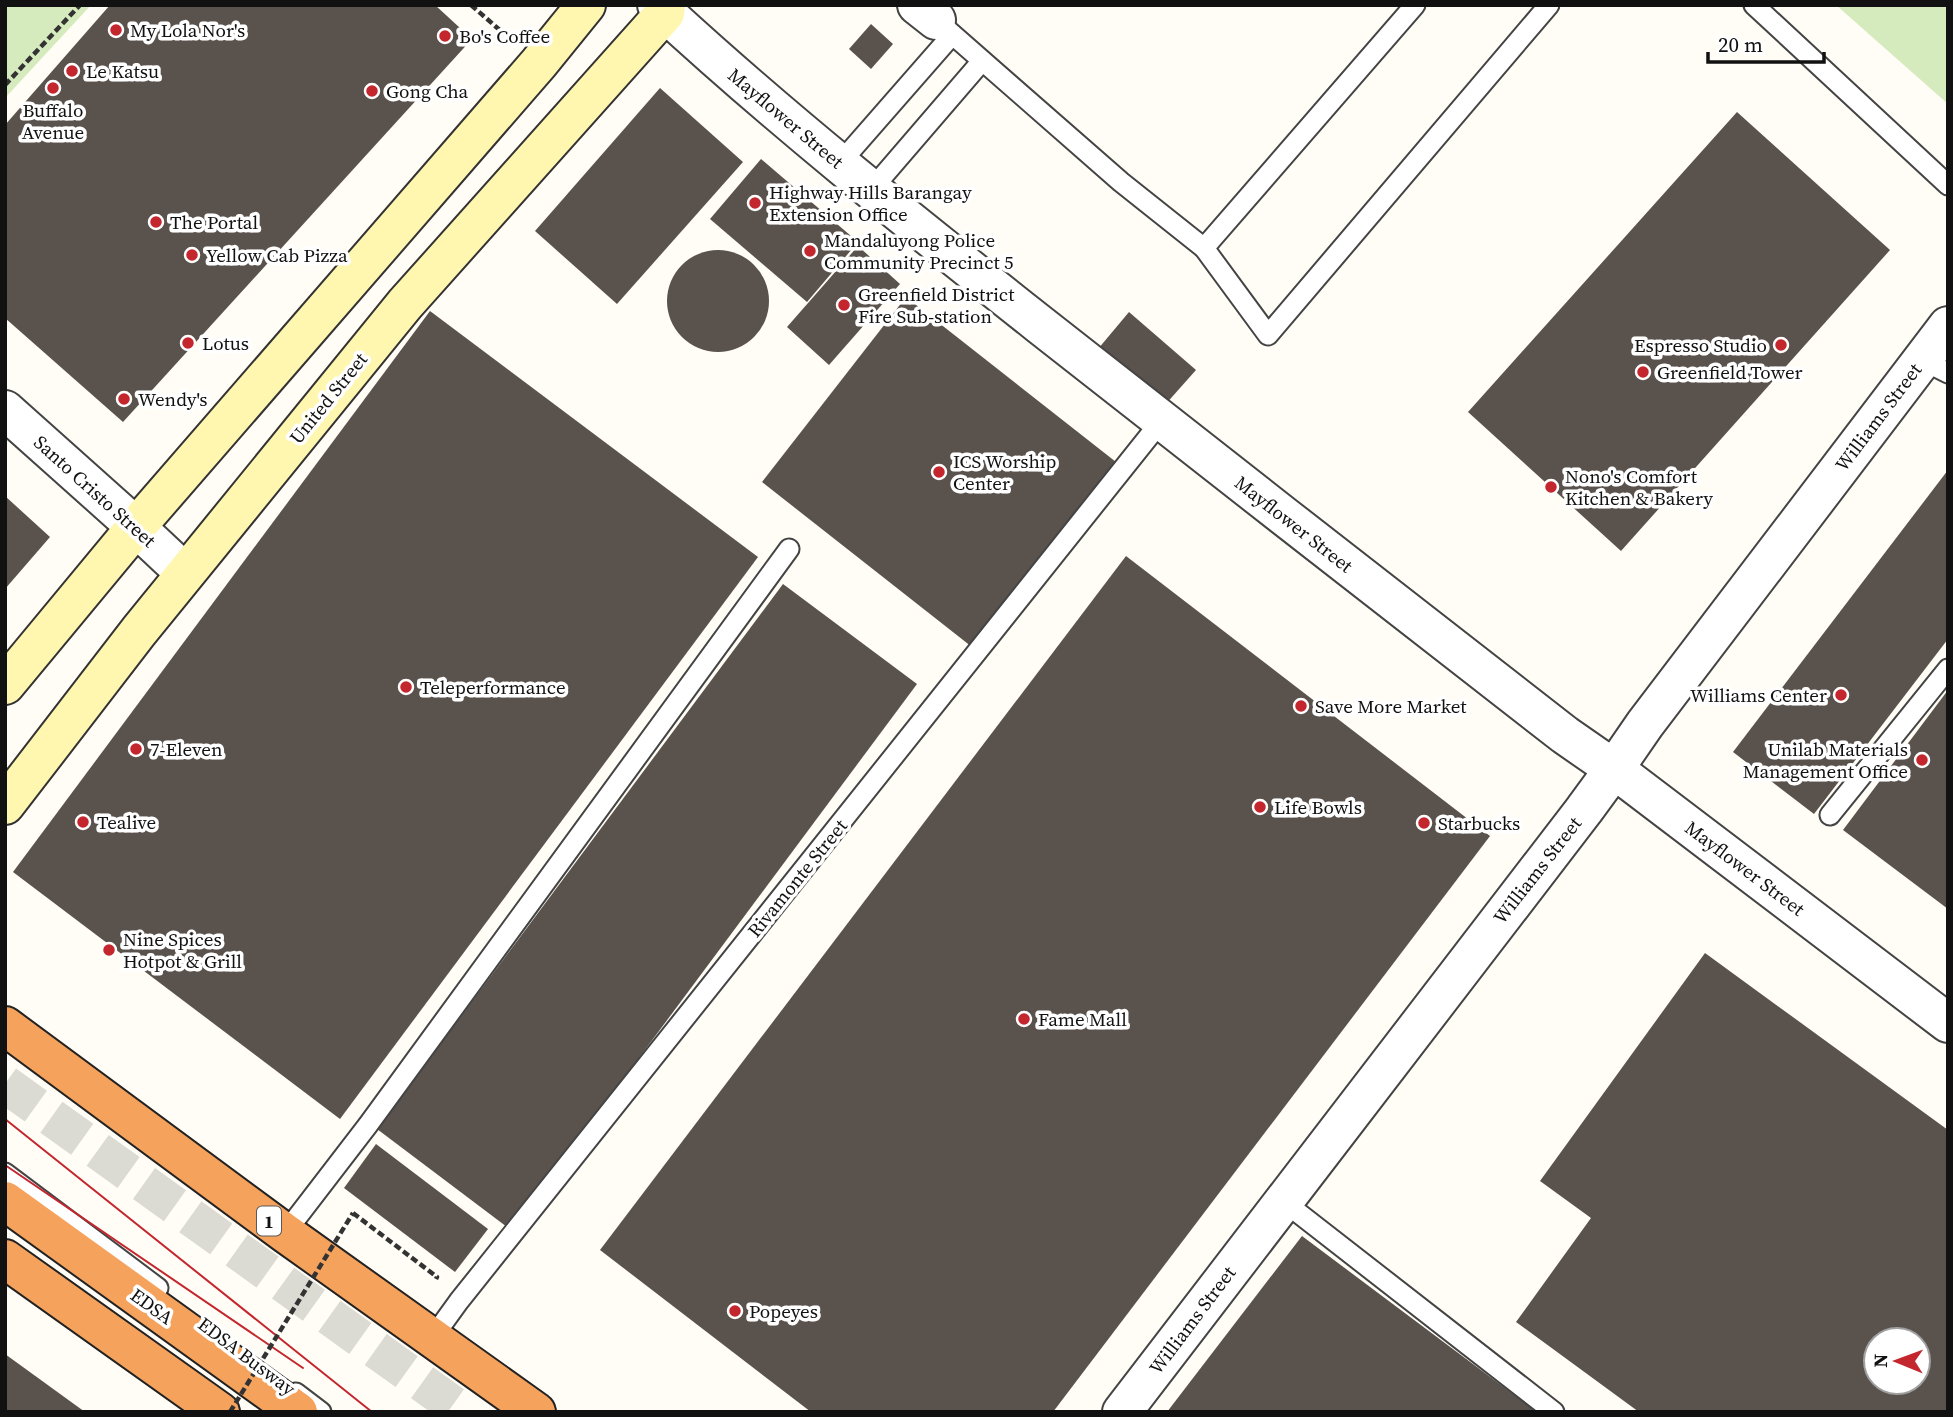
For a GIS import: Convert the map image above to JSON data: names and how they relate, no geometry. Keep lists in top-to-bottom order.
{
  "streets": {
    "highway": ["1", "EDSA"],
    "street": [
      "Mayflower Street",
      "United Street",
      "Williams Street",
      "Santo Cristo Street"
    ],
    "lane": ["Rivamonte Street", "EDSA Busway"]
  },
  "crossings": [
    ["Mayflower Street", "United Street"],
    ["Mayflower Street", "Williams Street"],
    ["Mayflower Street", "Rivamonte Street"],
    ["United Street", "Santo Cristo Street"],
    ["Rivamonte Street", "1"]
  ],
  "places": [
    "My Lola Nor's",
    "Bo's Coffee",
    "Le Katsu",
    "Buffalo Avenue",
    "Gong Cha",
    "Highway Hills Barangay Extension Office",
    "The Portal",
    "Mandaluyong Police Community Precinct 5",
    "Yellow Cab Pizza",
    "Greenfield District Fire Sub-station",
    "Lotus",
    "Espresso Studio",
    "Greenfield Tower",
    "Wendy's",
    "ICS Worship Center",
    "Nono's Comfort Kitchen & Bakery",
    "Teleperformance",
    "Williams Center",
    "Save More Market",
    "7-Eleven",
    "Unilab Materials Management Office",
    "Life Bowls",
    "Tealive",
    "Starbucks",
    "Nine Spices Hotpot & Grill",
    "Fame Mall",
    "Popeyes"
  ],
  "scale_bar": "20 m",
  "north": "left"
}
